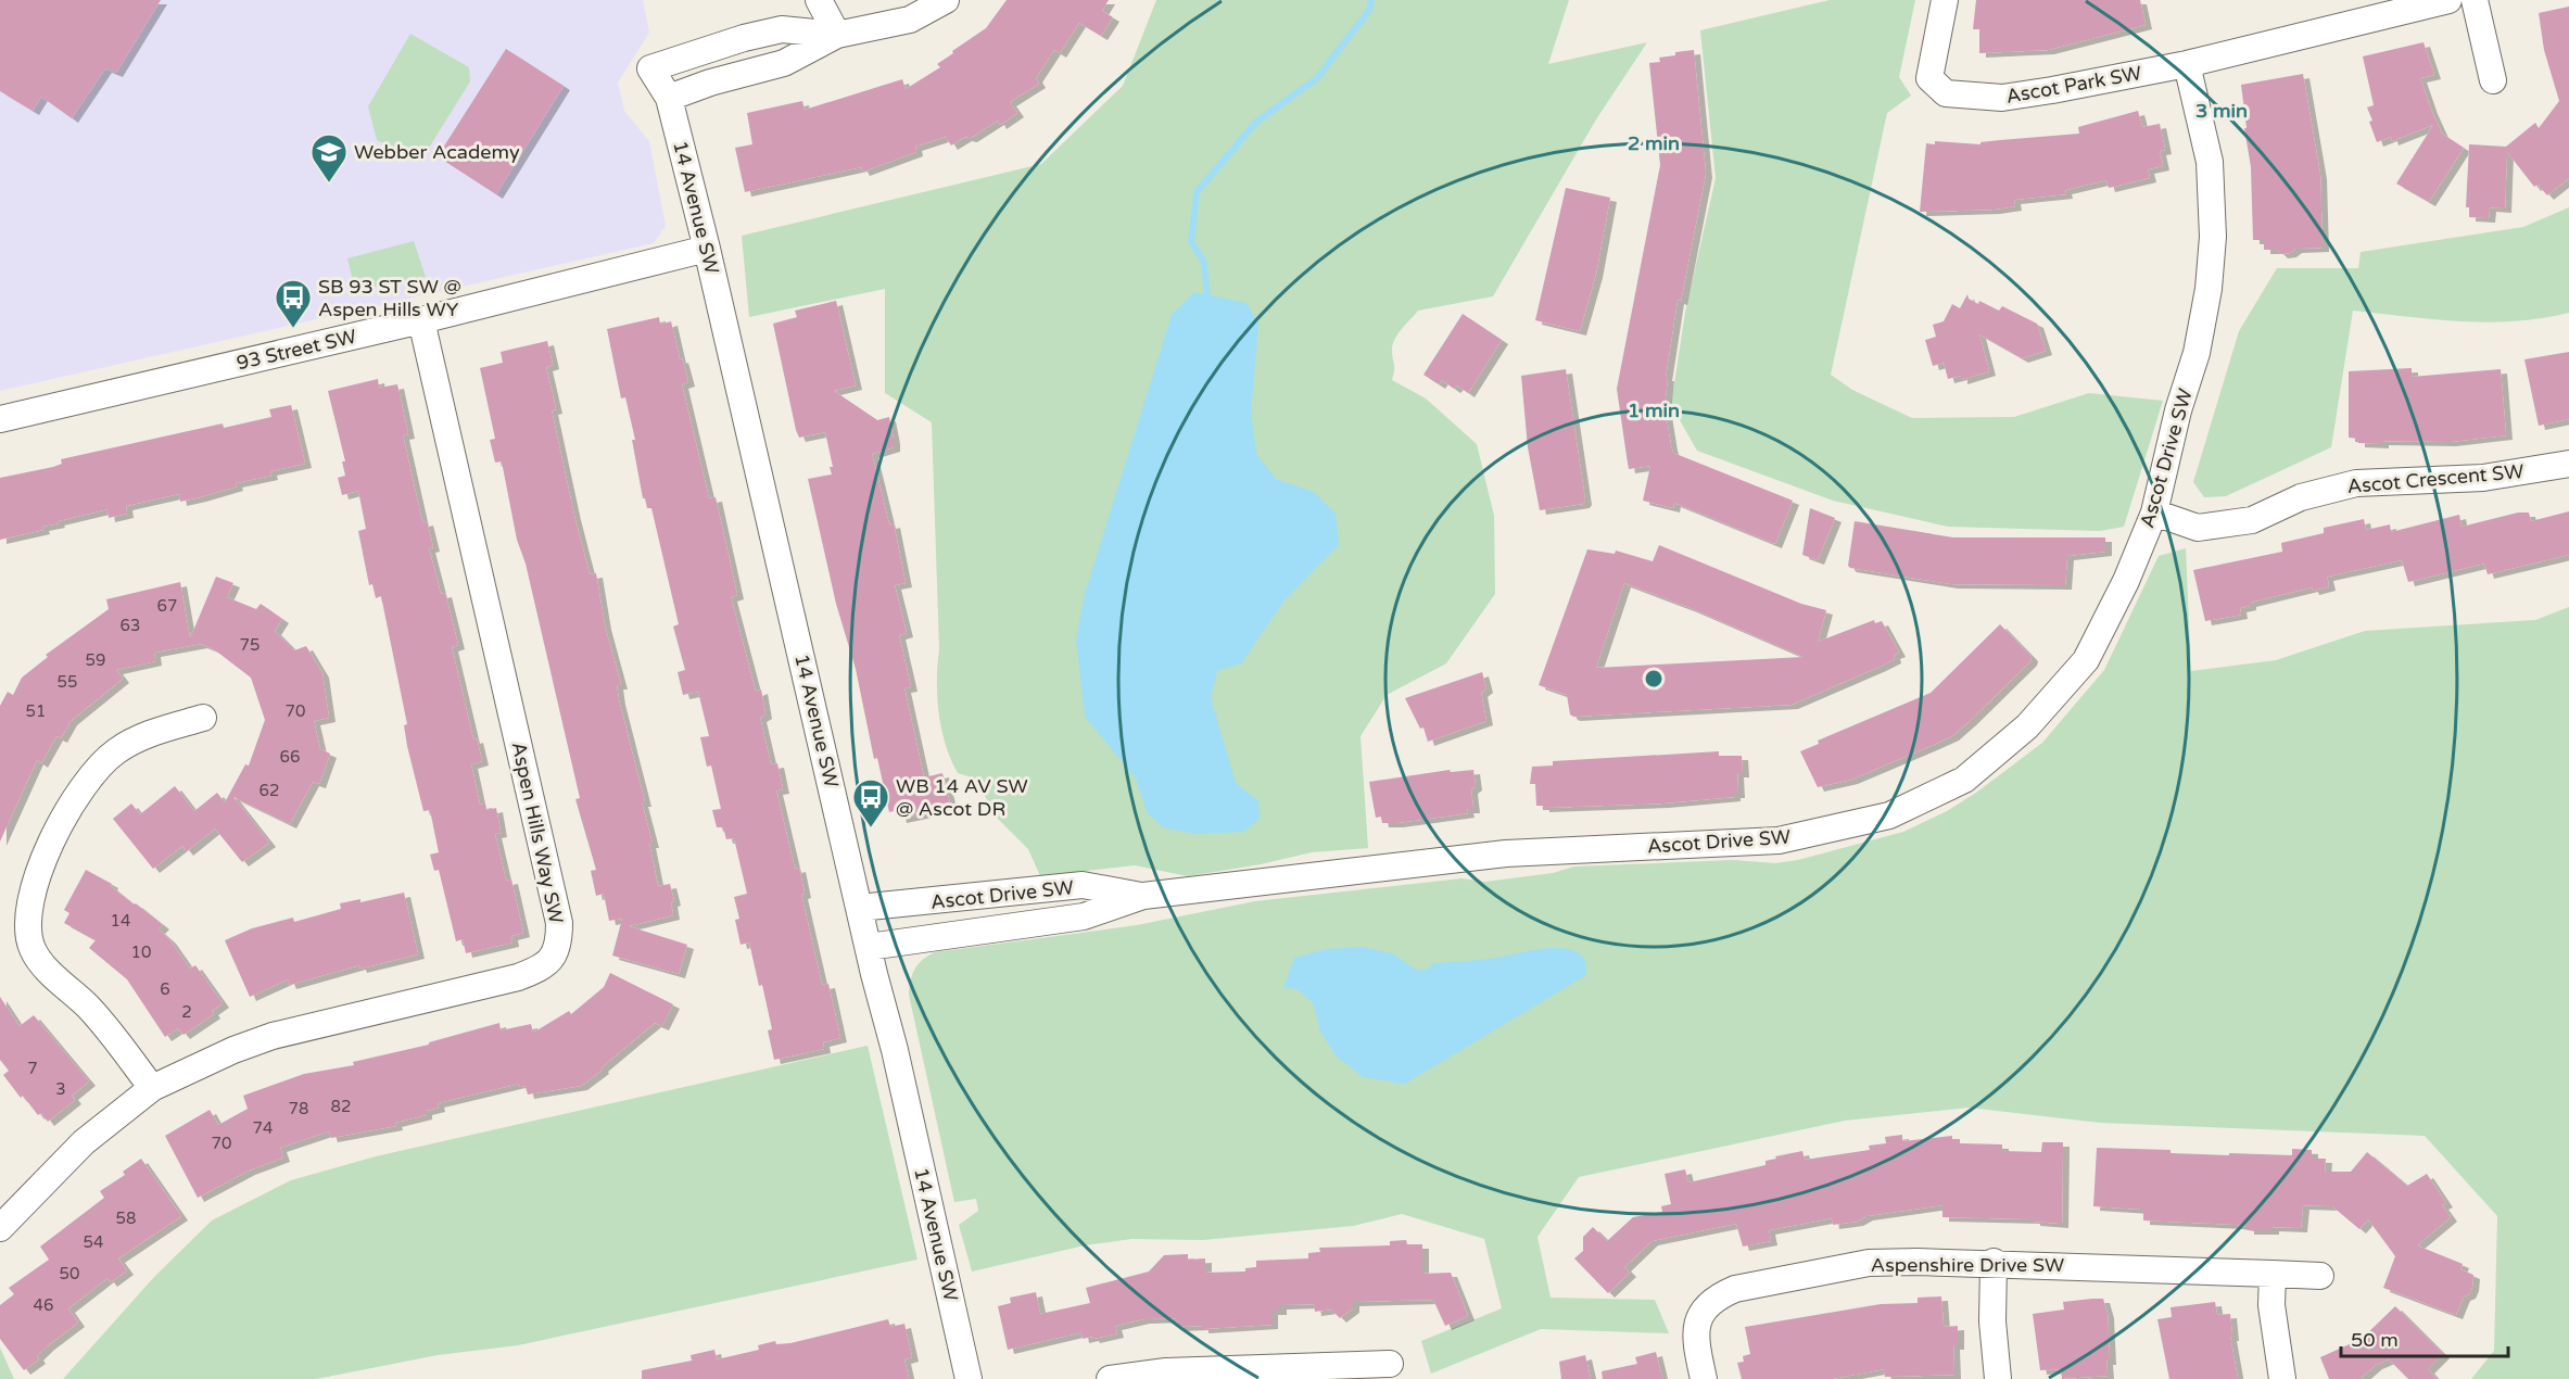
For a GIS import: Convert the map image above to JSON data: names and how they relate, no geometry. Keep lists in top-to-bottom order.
{
  "streets": {
    "street": [
      "Ascot Park SW",
      "14 Avenue SW",
      "93 Street SW",
      "Ascot Drive SW",
      "Ascot Crescent SW",
      "Aspen Hills Way SW",
      "Aspenshire Drive SW"
    ]
  },
  "crossings": [
    ["Ascot Park SW", "Ascot Drive SW"],
    ["14 Avenue SW", "93 Street SW"],
    ["14 Avenue SW", "Ascot Drive SW"],
    ["93 Street SW", "Aspen Hills Way SW"],
    ["Ascot Drive SW", "Ascot Crescent SW"]
  ],
  "places": {
    "school or university": ["Webber Academy"],
    "bus stop": ["SB 93 ST SW @ Aspen Hills WY", "WB 14 AV SW @ Ascot DR"]
  },
  "house_numbers": [
    "67",
    "63",
    "75",
    "59",
    "55",
    "51",
    "70",
    "66",
    "62",
    "14",
    "10",
    "6",
    "2",
    "7",
    "3",
    "82",
    "78",
    "74",
    "70",
    "58",
    "54",
    "50",
    "46"
  ],
  "scale_bar": "50 m",
  "rings": ["3 min", "2 min", "1 min"]
}
